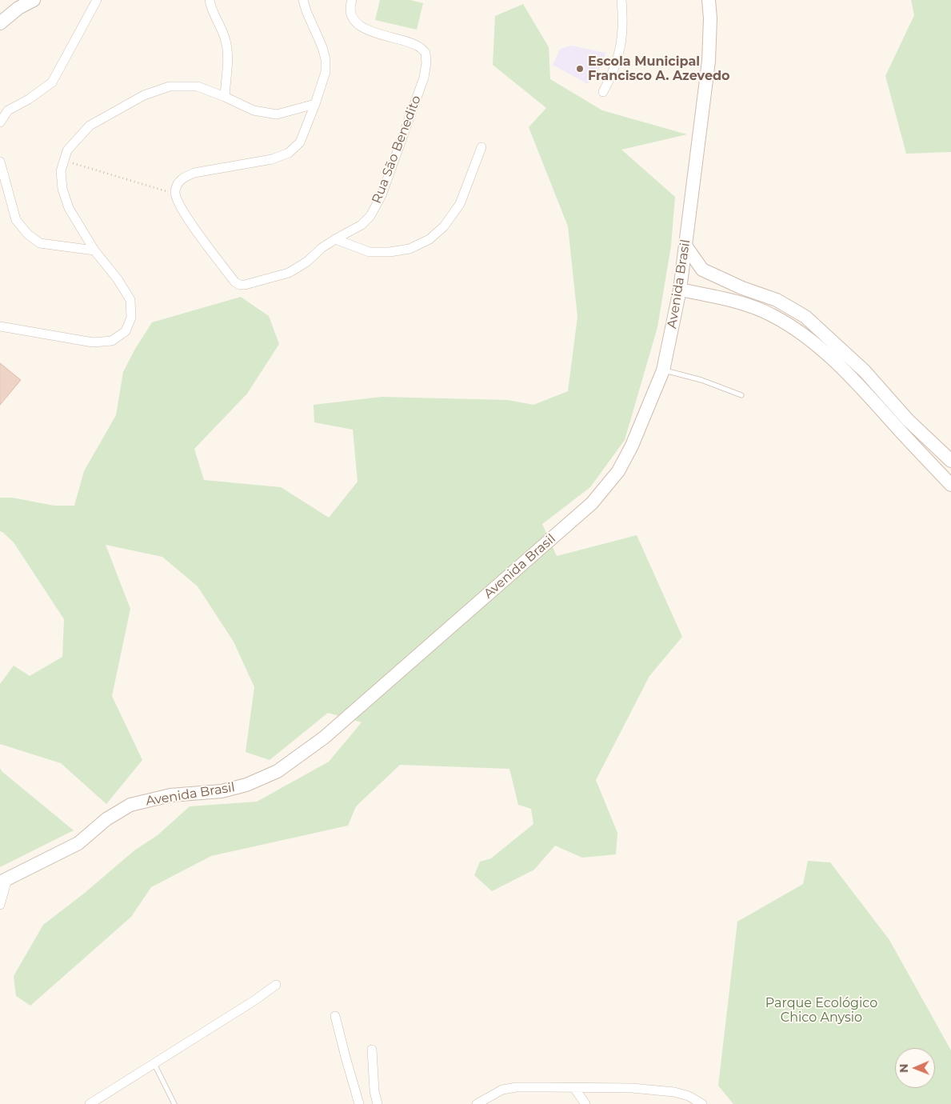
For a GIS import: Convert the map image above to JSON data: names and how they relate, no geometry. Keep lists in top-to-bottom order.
{
  "streets": {
    "street": ["Rua São Benedito", "Avenida Brasil"]
  },
  "parks": ["Parque Ecológico Chico Anysio"],
  "places": ["Escola Municipal Francisco A. Azevedo"],
  "north": "left"
}
